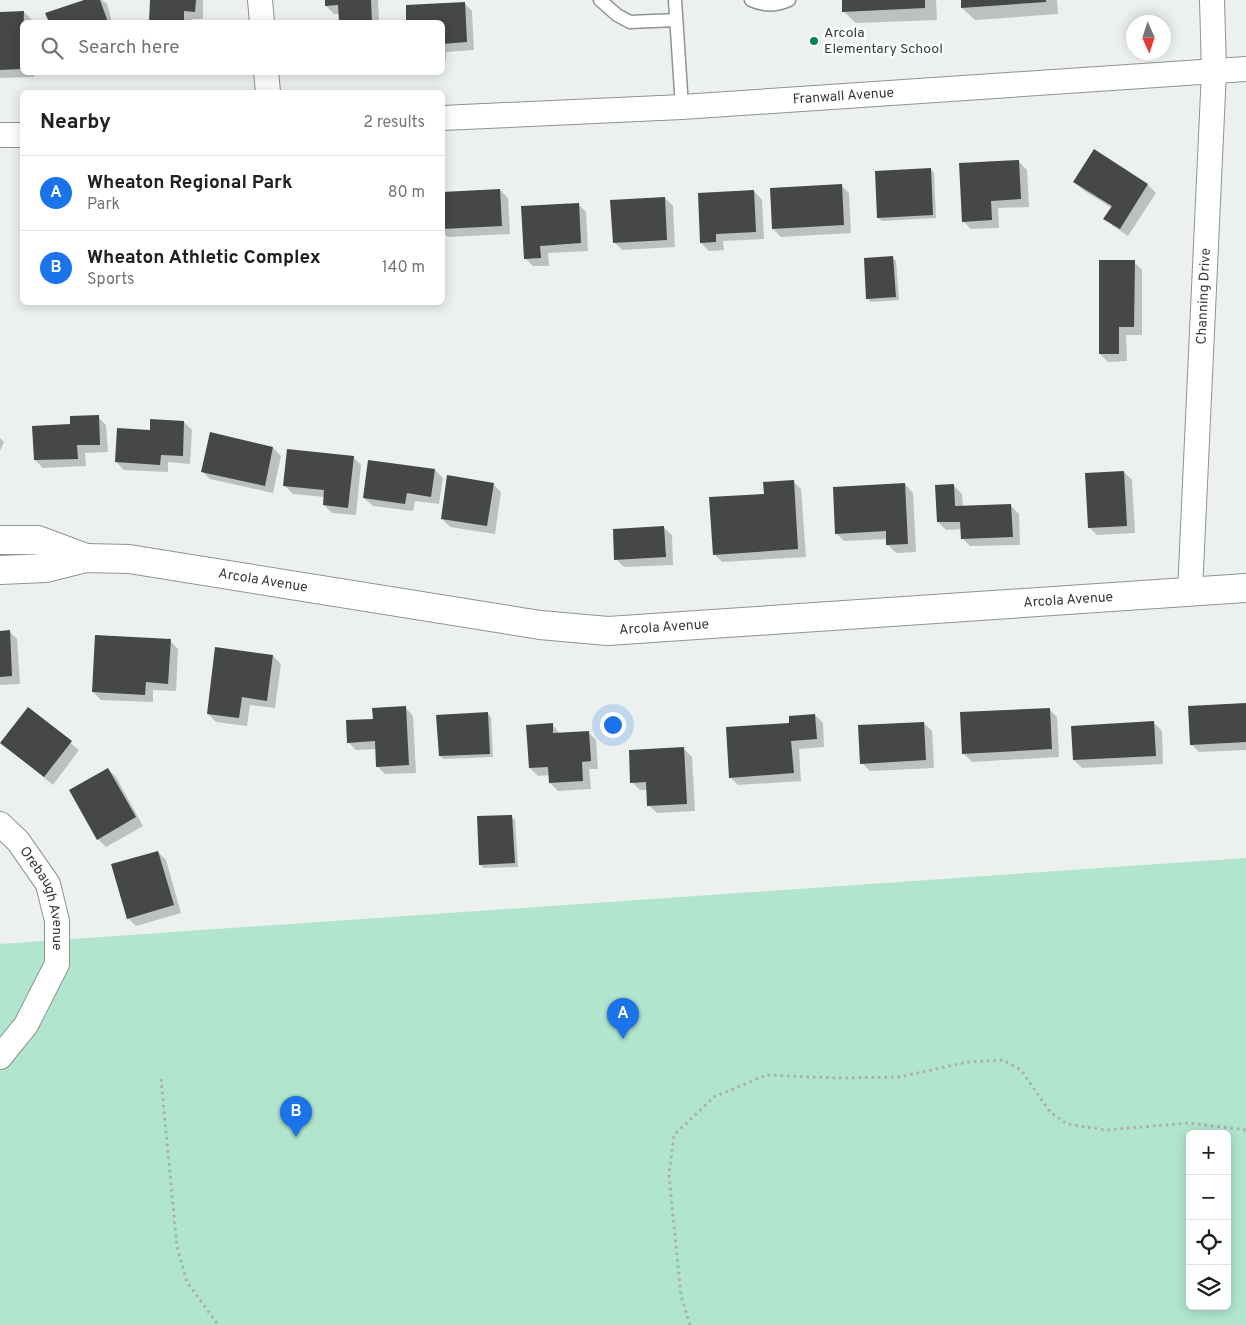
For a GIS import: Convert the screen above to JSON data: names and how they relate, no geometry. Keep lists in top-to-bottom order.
{
  "streets": {
    "street": [
      "Franwall Avenue",
      "Channing Drive",
      "Arcola Avenue",
      "Orebaugh Avenue"
    ]
  },
  "crossings": [
    ["Franwall Avenue", "Channing Drive"],
    ["Channing Drive", "Arcola Avenue"]
  ],
  "places": ["Arcola Elementary School"],
  "north": "bottom",
  "page": {
    "search": "Search here",
    "heading": ["Nearby", "2 results"],
    "list": [
      {
        "mark": "A",
        "name": "Wheaton Regional Park",
        "note": "Park",
        "value": "80 m"
      },
      {
        "mark": "B",
        "name": "Wheaton Athletic Complex",
        "note": "Sports",
        "value": "140 m"
      }
    ],
    "pins": ["A", "B"],
    "map_buttons": ["+", "−"]
  }
}
